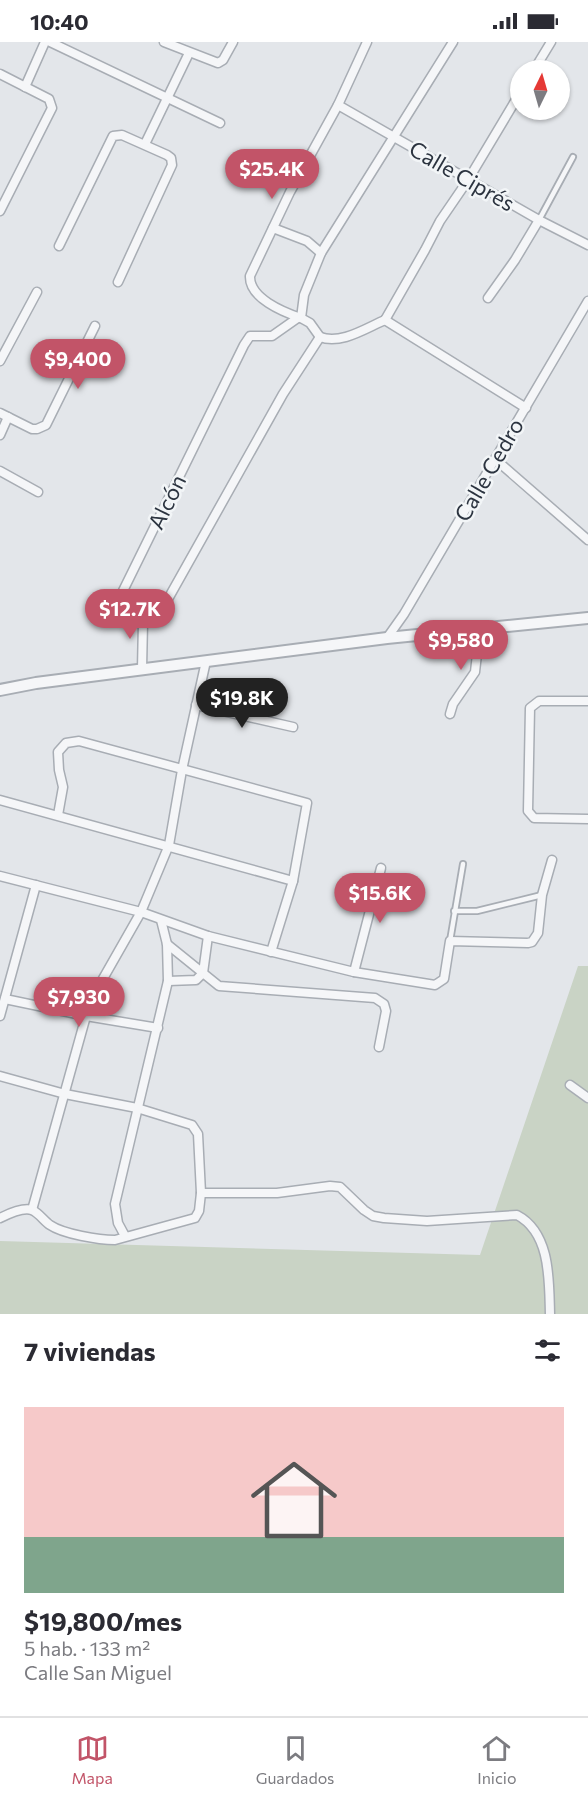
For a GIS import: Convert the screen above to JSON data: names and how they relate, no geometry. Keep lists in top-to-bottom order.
{
  "streets": {
    "street": ["Calle Ciprés", "Calle Cedro", "Alcón"]
  },
  "north": "top",
  "page": {
    "status": "10:40",
    "price": [
      "$25.4K",
      "$9,400",
      "$12.7K",
      "$9,580",
      "$19.8K",
      "$15.6K",
      "$7,930"
    ],
    "heading": "7 viviendas",
    "list": [
      {
        "name": "$19,800/mes",
        "note": "5 hab. · 133 m² · Calle San Miguel"
      }
    ],
    "tabs": ["Mapa", "Guardados", "Inicio"]
  }
}
